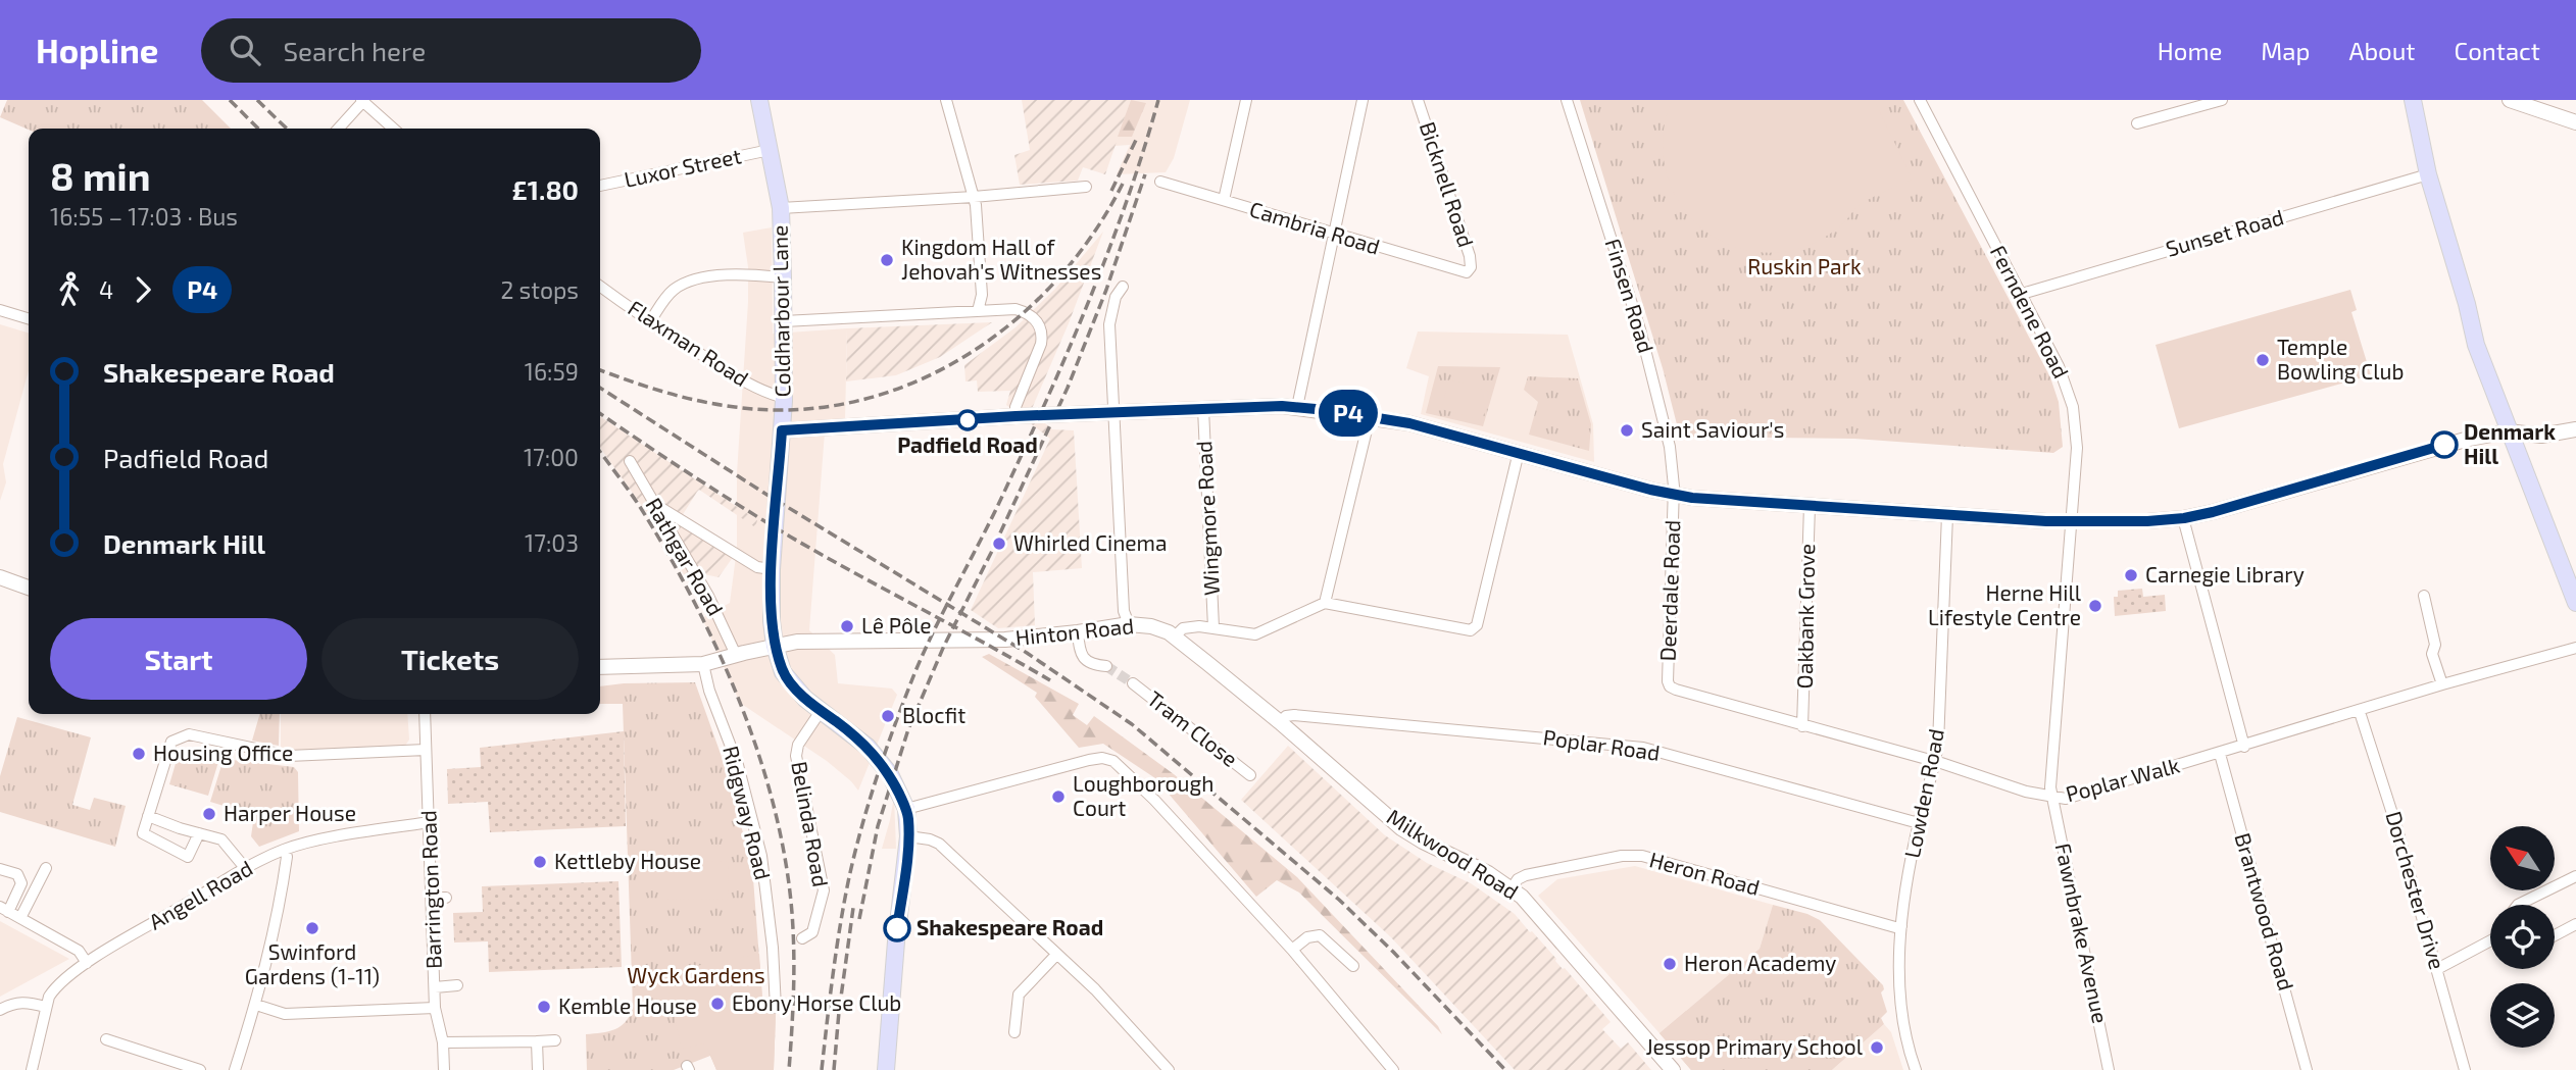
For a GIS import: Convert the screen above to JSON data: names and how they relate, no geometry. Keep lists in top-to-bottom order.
{
  "streets": {
    "main road": ["Coldharbour Lane"],
    "street": [
      "Luxor Street",
      "Bicknell Road",
      "Cambria Road",
      "Sunset Road",
      "Finsen Road",
      "Ferndene Road",
      "Flaxman Road",
      "Wingmore Road",
      "Rathgar Road",
      "Deerdale Road",
      "Oakbank Grove",
      "Hinton Road",
      "Tram Close",
      "Poplar Road",
      "Poplar Walk",
      "Lowden Road",
      "Ridgway Road",
      "Belinda Road",
      "Milkwood Road",
      "Heron Road",
      "Barrington Road",
      "Dorchester Drive",
      "Angell Road",
      "Brantwood Road",
      "Fawnbrake Avenue"
    ]
  },
  "crossings": [
    ["Luxor Street", "Coldharbour Lane"],
    ["Bicknell Road", "Cambria Road"],
    ["Sunset Road", "Ferndene Road"],
    ["Finsen Road", "Deerdale Road"],
    ["Coldharbour Lane", "Flaxman Road"],
    ["Coldharbour Lane", "Hinton Road"],
    ["Coldharbour Lane", "Belinda Road"],
    ["Ferndene Road", "Poplar Walk"],
    ["Ferndene Road", "Fawnbrake Avenue"],
    ["Rathgar Road", "Hinton Road"],
    ["Deerdale Road", "Poplar Walk"],
    ["Oakbank Grove", "Poplar Walk"],
    ["Hinton Road", "Ridgway Road"],
    ["Hinton Road", "Milkwood Road"],
    ["Poplar Road", "Lowden Road"],
    ["Poplar Road", "Milkwood Road"],
    ["Poplar Walk", "Lowden Road"],
    ["Poplar Walk", "Dorchester Drive"],
    ["Poplar Walk", "Brantwood Road"],
    ["Poplar Walk", "Fawnbrake Avenue"],
    ["Lowden Road", "Heron Road"],
    ["Milkwood Road", "Heron Road"],
    ["Barrington Road", "Angell Road"]
  ],
  "parks": ["Ruskin Park", "Wyck Gardens"],
  "places": [
    "Kingdom Hall of Jehovah's Witnesses",
    "Temple Bowling Club",
    "Padfield Road",
    "Saint Saviour's",
    "Denmark Hill",
    "Whirled Cinema",
    "Carnegie Library",
    "Herne Hill Lifestyle Centre",
    "Lê Pôle",
    "Blocfit",
    "Housing Office",
    "Loughborough Court",
    "Harper House",
    "Kettleby House",
    "Swinford Gardens (1-11)",
    "Shakespeare Road",
    "Heron Academy",
    "Ebony Horse Club",
    "Kemble House",
    "Jessop Primary School"
  ],
  "lines": ["bus line P4"],
  "north": "top left",
  "page": {
    "header": "Hopline",
    "search": "Search here",
    "nav": [
      "Home",
      "Map",
      "About",
      "Contact"
    ],
    "on_map": "P4",
    "heading": ["8 min", "16:55 – 17:03 · Bus", "£1.80"],
    "legs": ["4", "P4", "2 stops"],
    "list": [
      {
        "name": "Shakespeare Road",
        "value": "16:59"
      },
      {
        "name": "Padfield Road",
        "value": "17:00"
      },
      {
        "name": "Denmark Hill",
        "value": "17:03"
      }
    ],
    "buttons": ["Start", "Tickets"]
  }
}
